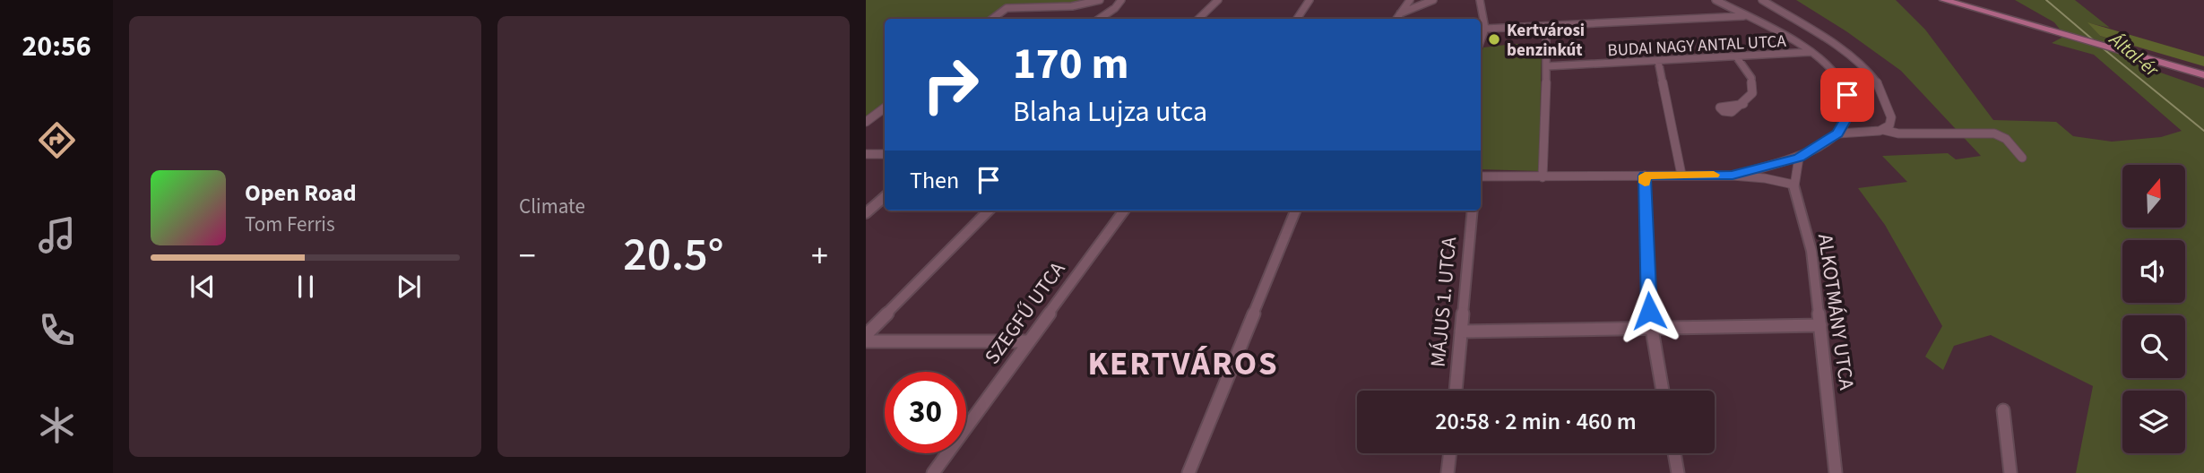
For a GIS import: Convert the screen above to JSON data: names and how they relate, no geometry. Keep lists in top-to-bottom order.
{
  "streets": {
    "street": [
      "BUDAI NAGY ANTAL UTCA",
      "MÁJUS 1. UTCA",
      "ALKOTMÁNY UTCA",
      "SZEGFŰ UTCA"
    ]
  },
  "districts": ["KERTVÁROS"],
  "water": ["Által-ér"],
  "places": ["Kertvárosi benzinkút"],
  "north": "top",
  "page": {
    "tabs": "20:56",
    "tile": "Climate",
    "turn": ["170 m", "Blaha Lujza utca"],
    "then": "Then",
    "song": ["Open Road", "Tom Ferris"],
    "heat": ["−", "20.5°", "+"],
    "limit": "30",
    "trip": "20:58 · 2 min · 460 m"
  }
}
